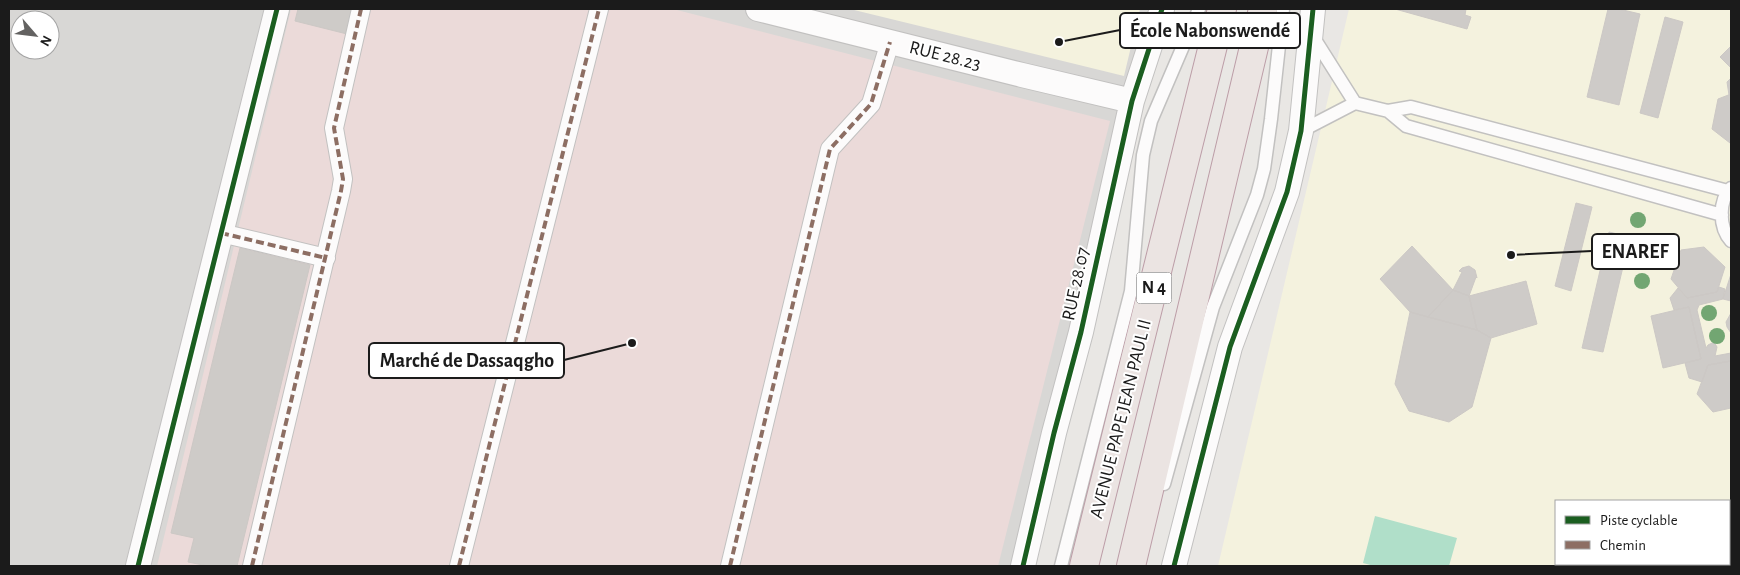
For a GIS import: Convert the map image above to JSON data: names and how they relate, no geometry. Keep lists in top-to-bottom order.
{
  "streets": {
    "highway": ["N 4", "AVENUE PAPE JEAN PAUL II"],
    "street": ["RUE 28.23", "RUE 28.07"]
  },
  "crossings": [
    ["RUE 28.23", "RUE 28.07"]
  ],
  "places": ["École Nabonswendé", "ENAREF", "Marché de Dassaqgho"],
  "legend": ["Piste cyclable", "Chemin"],
  "north": "bottom right"
}
